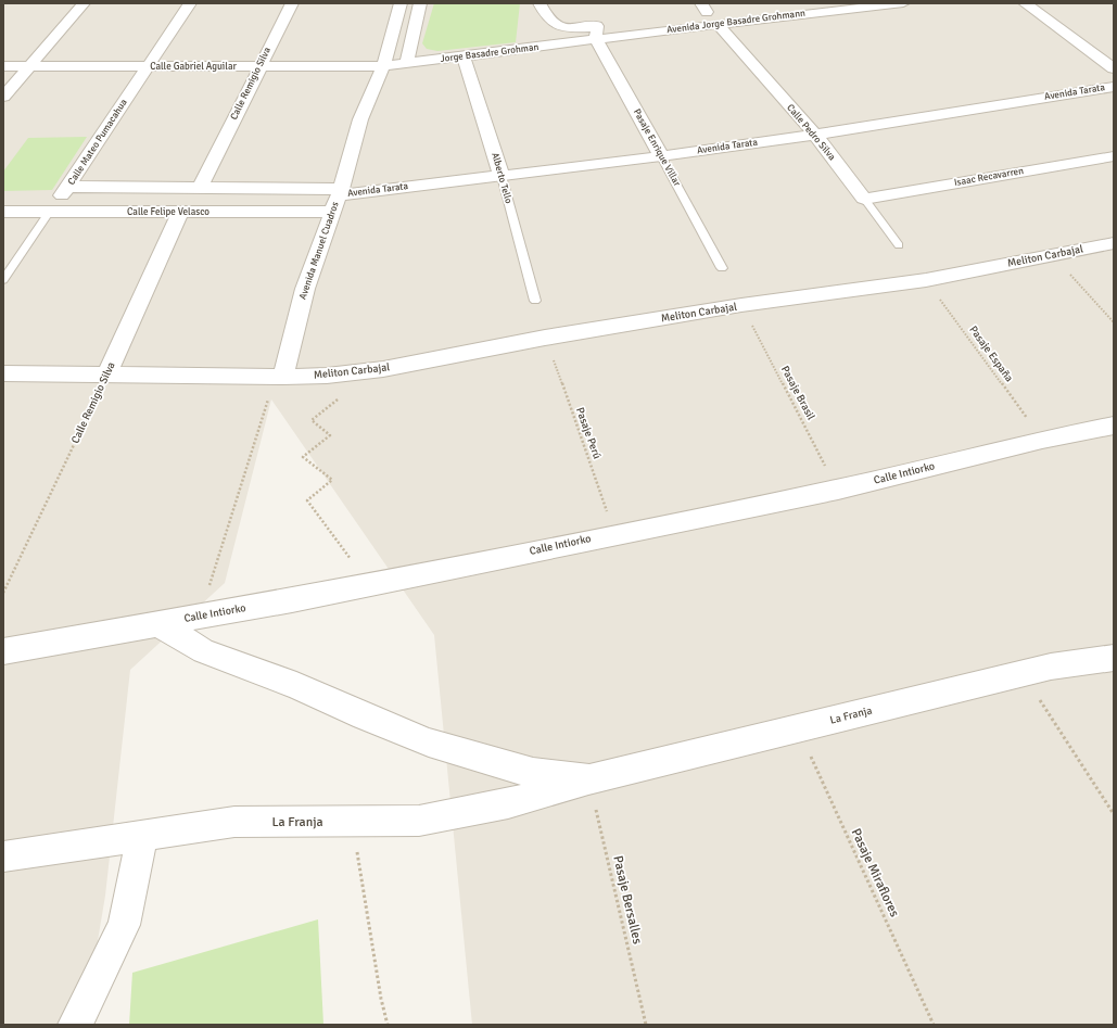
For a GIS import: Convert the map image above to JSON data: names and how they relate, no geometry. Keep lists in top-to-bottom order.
{
  "streets": {
    "street": [
      "Avenida Jorge Basadre Grohmann",
      "Jorge Basadre Grohman",
      "Calle Gabriel Aguilar",
      "Calle Remigio Silva",
      "Avenida Tarata",
      "Calle Pedro Silva",
      "Calle Mateo Pumacahua",
      "Pasaje Enrique Villar",
      "Isaac Recavarren",
      "Alberto Tello",
      "Calle Felipe Velasco",
      "Avenida Manuel Cuadros",
      "Meliton Carbajal",
      "Calle Intiorko",
      "La Franja"
    ],
    "path": [
      "Pasaje España",
      "Pasaje Brasil",
      "Pasaje Perú",
      "Pasaje Miraflores",
      "Pasaje Bersalles"
    ]
  },
  "crossings": [
    ["Avenida Jorge Basadre Grohmann", "Jorge Basadre Grohman"],
    ["Avenida Jorge Basadre Grohmann", "Calle Pedro Silva"],
    ["Avenida Jorge Basadre Grohmann", "Pasaje Enrique Villar"],
    ["Jorge Basadre Grohman", "Calle Gabriel Aguilar"],
    ["Jorge Basadre Grohman", "Pasaje Enrique Villar"],
    ["Jorge Basadre Grohman", "Alberto Tello"],
    ["Jorge Basadre Grohman", "Avenida Manuel Cuadros"],
    ["Calle Gabriel Aguilar", "Calle Remigio Silva"],
    ["Calle Gabriel Aguilar", "Calle Mateo Pumacahua"],
    ["Calle Gabriel Aguilar", "Avenida Manuel Cuadros"],
    ["Calle Remigio Silva", "Calle Felipe Velasco"],
    ["Calle Remigio Silva", "Meliton Carbajal"],
    ["Avenida Tarata", "Calle Pedro Silva"],
    ["Avenida Tarata", "Pasaje Enrique Villar"],
    ["Avenida Tarata", "Alberto Tello"],
    ["Avenida Tarata", "Avenida Manuel Cuadros"],
    ["Calle Pedro Silva", "Isaac Recavarren"],
    ["Calle Mateo Pumacahua", "Calle Felipe Velasco"],
    ["Calle Felipe Velasco", "Avenida Manuel Cuadros"],
    ["Avenida Manuel Cuadros", "Meliton Carbajal"],
    ["Meliton Carbajal", "Pasaje España"],
    ["Meliton Carbajal", "Pasaje Brasil"],
    ["Meliton Carbajal", "Pasaje Perú"],
    ["Pasaje España", "Calle Intiorko"],
    ["Pasaje Brasil", "Calle Intiorko"],
    ["Pasaje Perú", "Calle Intiorko"],
    ["Calle Intiorko", "La Franja"],
    ["La Franja", "Pasaje Miraflores"],
    ["La Franja", "Pasaje Bersalles"]
  ]
}
